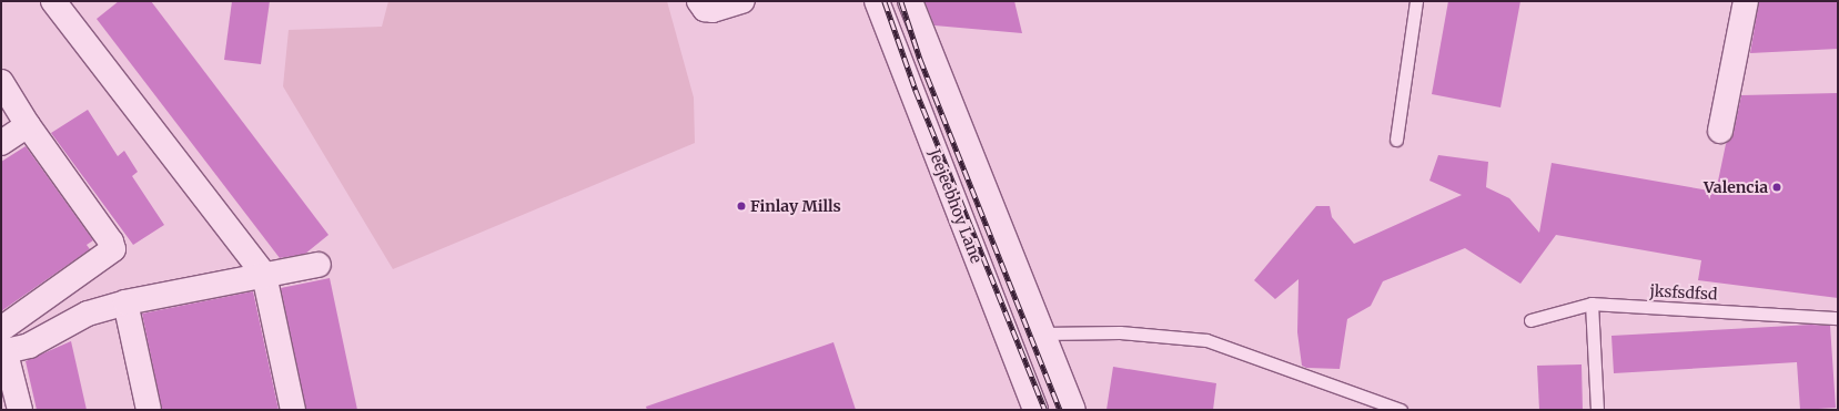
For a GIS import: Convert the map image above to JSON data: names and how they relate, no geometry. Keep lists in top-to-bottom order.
{
  "streets": {
    "street": ["Jeejeebhoy Lane"],
    "lane": ["jksfsdfsd"]
  },
  "places": ["Valencia", "Finlay Mills"]
}
